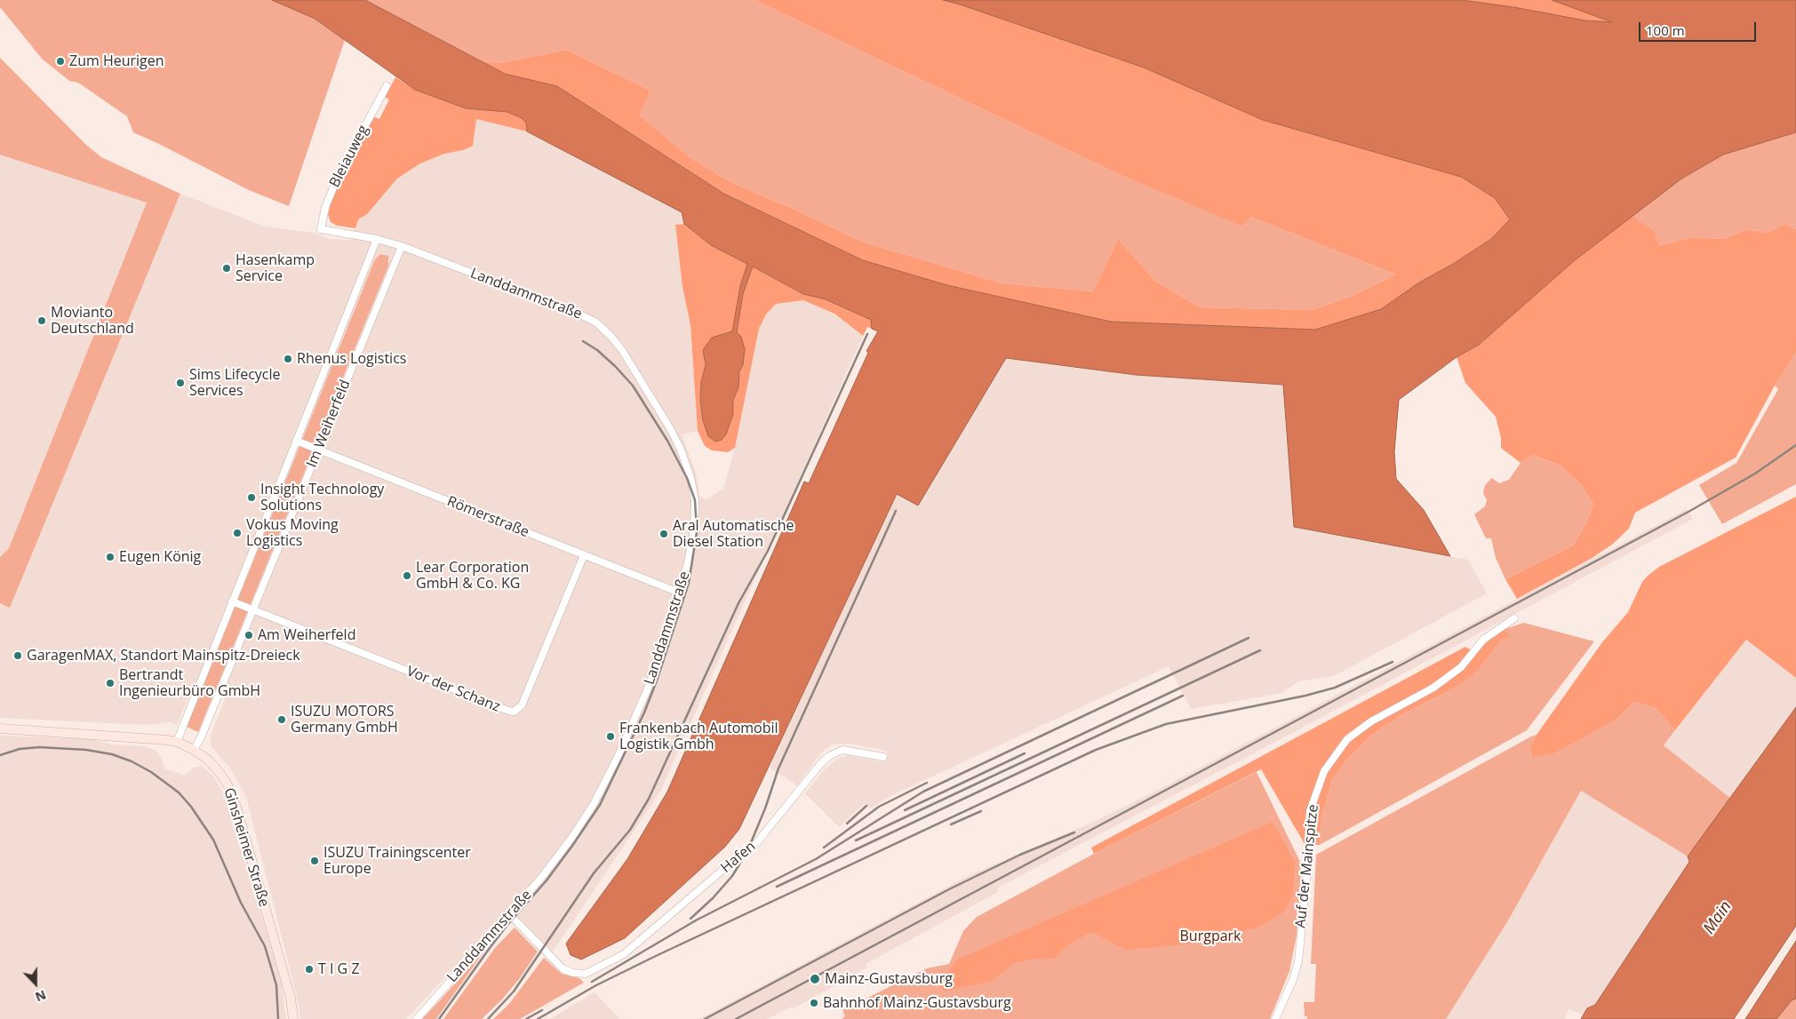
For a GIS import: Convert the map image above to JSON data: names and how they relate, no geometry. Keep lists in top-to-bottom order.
{
  "streets": {
    "main road": ["Ginsheimer Straße"],
    "street": [
      "Bleiauweg",
      "Landdammstraße",
      "Im Weiherfeld",
      "Römerstraße",
      "Vor der Schanz",
      "Hafen",
      "Auf der Mainspitze"
    ]
  },
  "crossings": [
    ["Bleiauweg", "Landdammstraße"],
    ["Landdammstraße", "Im Weiherfeld"],
    ["Landdammstraße", "Römerstraße"],
    ["Landdammstraße", "Hafen"],
    ["Im Weiherfeld", "Römerstraße"],
    ["Im Weiherfeld", "Vor der Schanz"],
    ["Im Weiherfeld", "Ginsheimer Straße"],
    ["Römerstraße", "Vor der Schanz"]
  ],
  "water": ["Main"],
  "parks": ["Burgpark"],
  "places": [
    "Zum Heurigen",
    "Hasenkamp Service",
    "Movianto Deutschland",
    "Rhenus Logistics",
    "Sims Lifecycle Services",
    "Insight Technology Solutions",
    "Vokus Moving Logistics",
    "Aral Automatische Diesel Station",
    "Eugen König",
    "Lear Corporation GmbH & Co. KG",
    "Am Weiherfeld",
    "GaragenMAX, Standort Mainspitz-Dreieck",
    "Bertrandt Ingenieurbüro GmbH",
    "ISUZU MOTORS Germany GmbH",
    "Frankenbach Automobil Logistik Gmbh",
    "ISUZU Trainingscenter Europe",
    "T I G Z",
    "Mainz-Gustavsburg",
    "Bahnhof Mainz-Gustavsburg"
  ],
  "scale_bar": "100 m",
  "north": "bottom"
}
